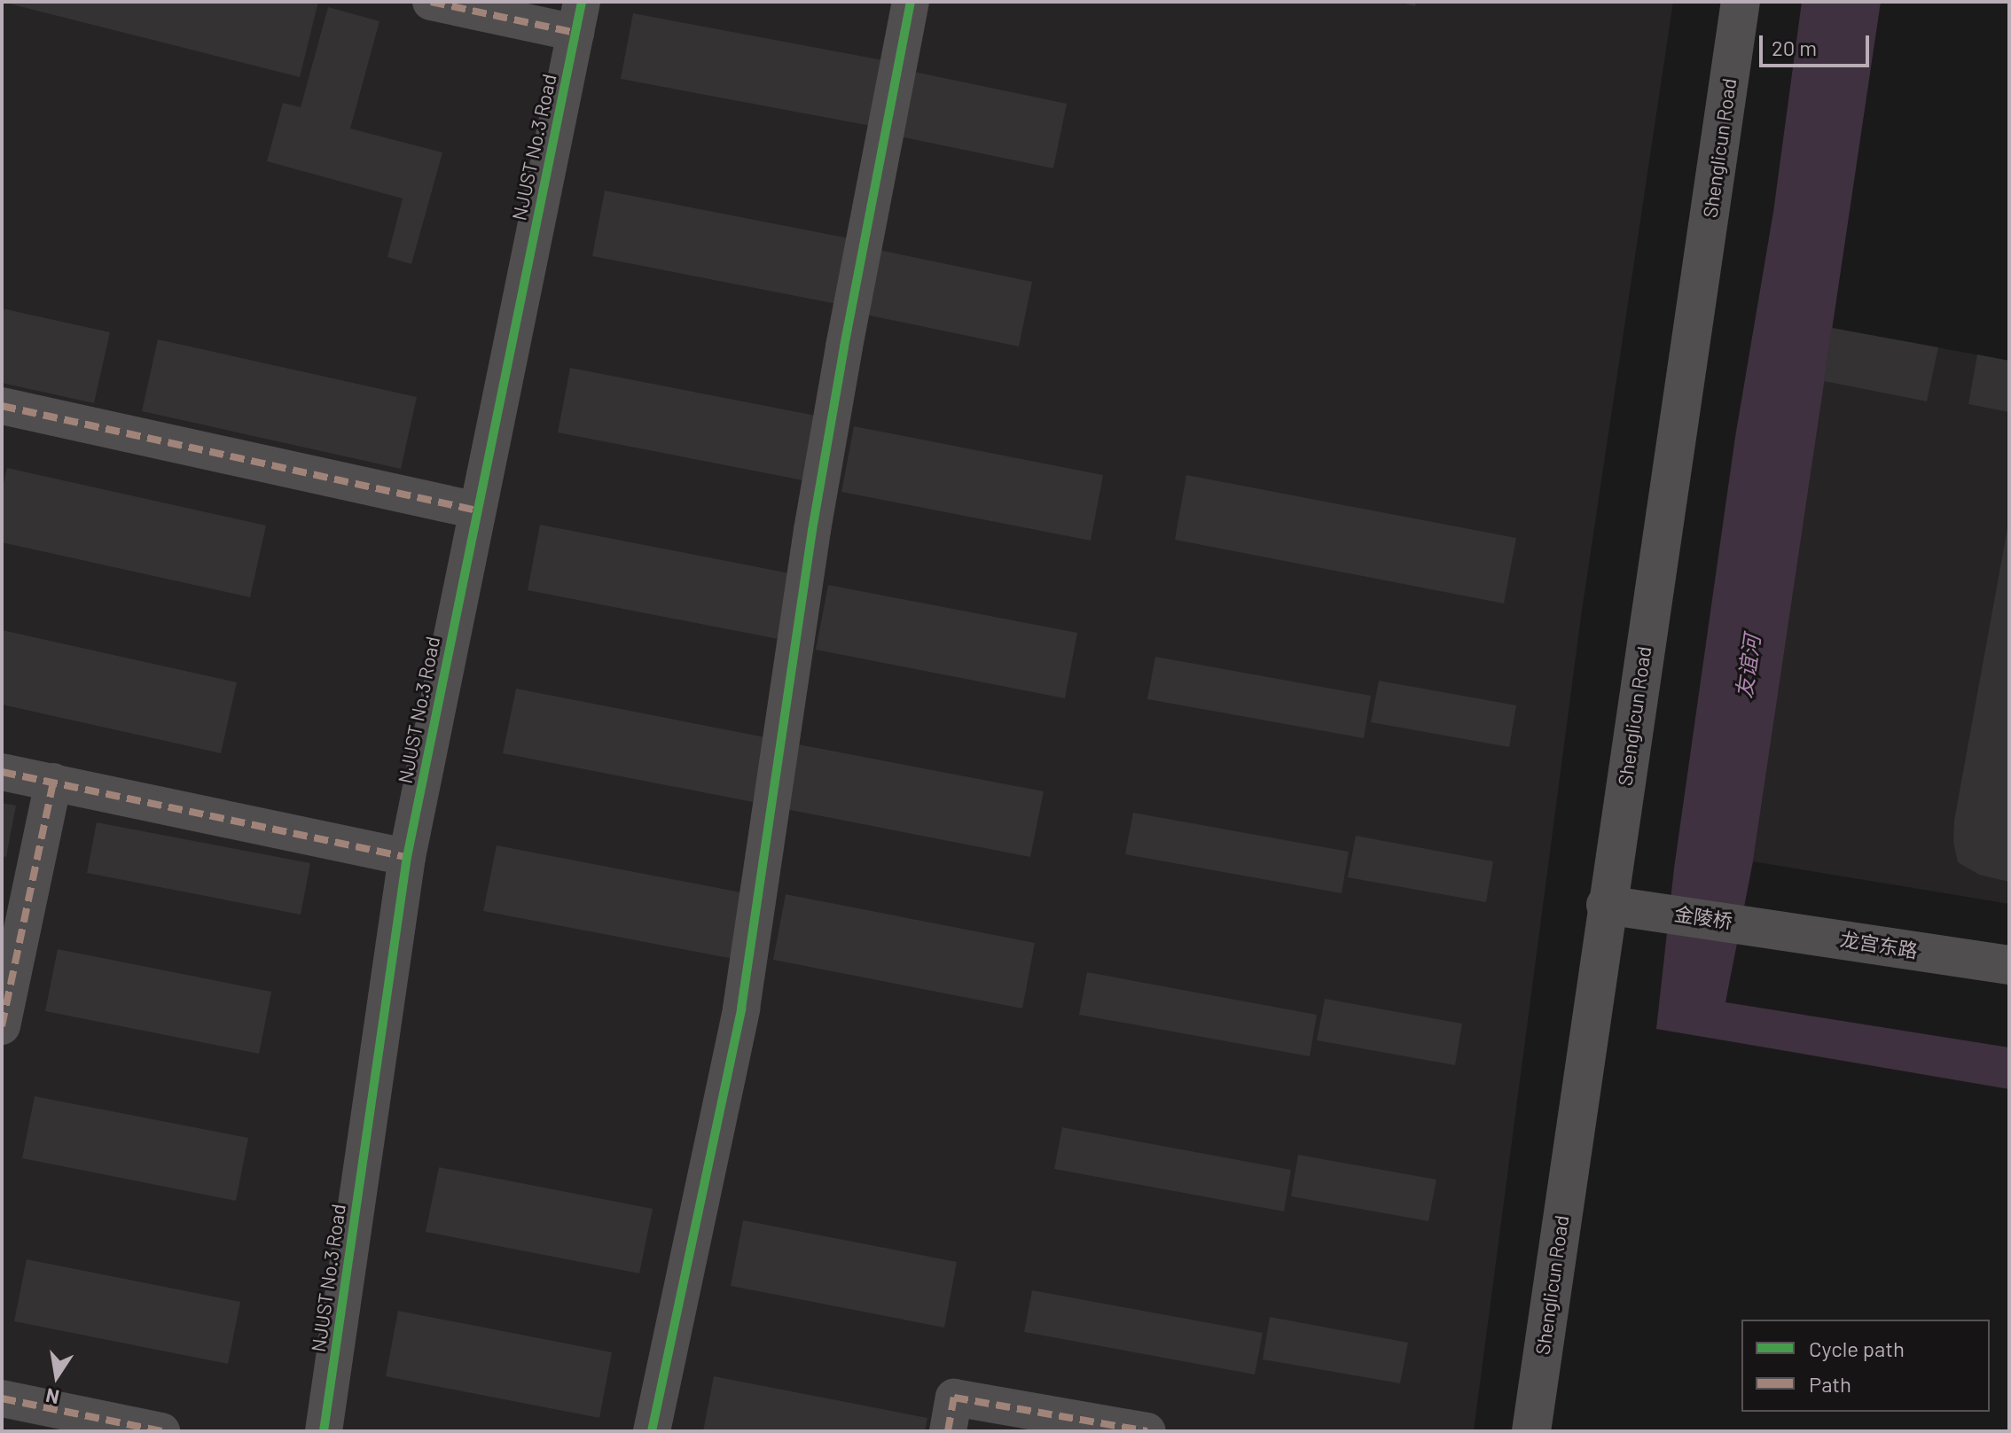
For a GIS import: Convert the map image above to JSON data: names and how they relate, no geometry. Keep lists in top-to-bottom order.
{
  "streets": {
    "street": [
      "NJUST No.3 Road",
      "Shenglicun Road",
      "金陵桥",
      "龙宫东路"
    ]
  },
  "crossings": [
    ["Shenglicun Road", "金陵桥"],
    ["金陵桥", "龙宫东路"]
  ],
  "water": ["友谊河"],
  "legend": ["Cycle path", "Path"],
  "scale_bar": "20 m",
  "north": "bottom"
}
